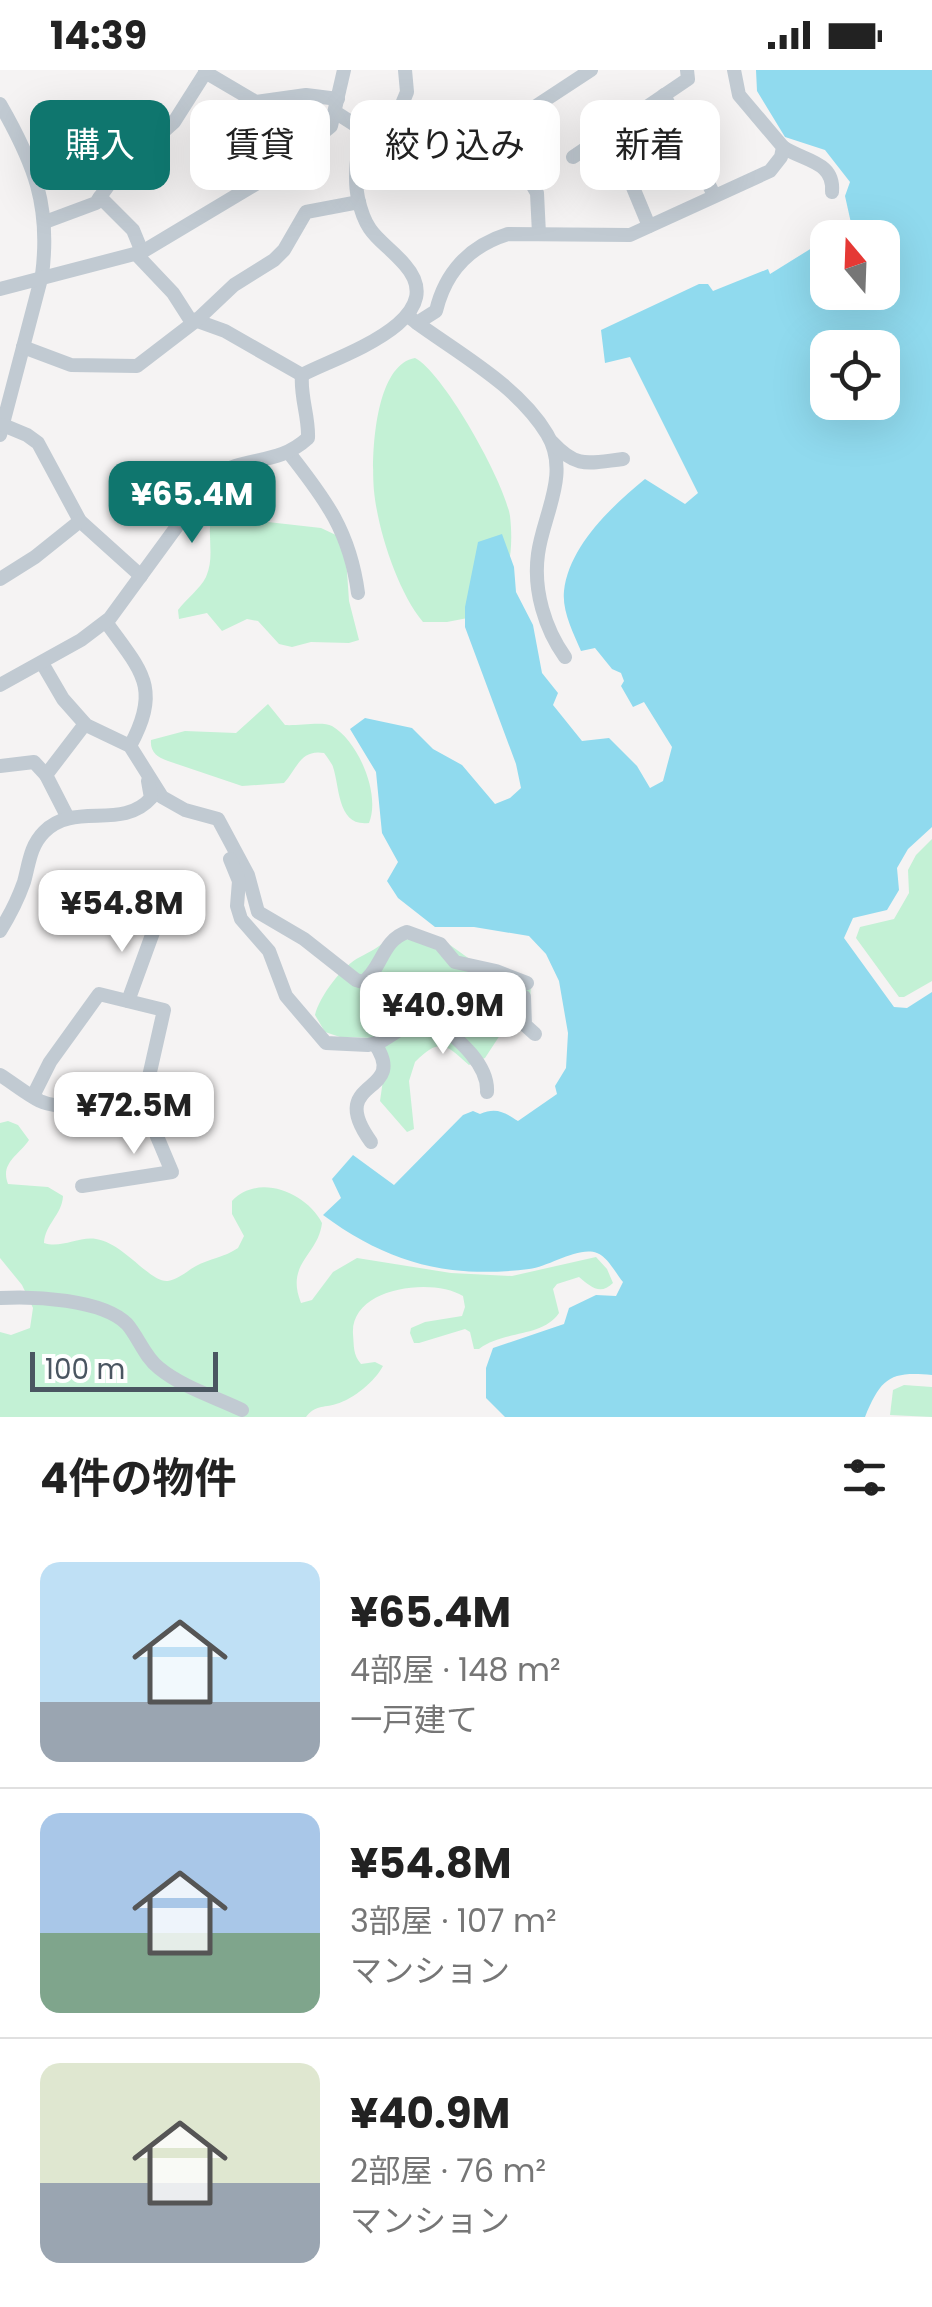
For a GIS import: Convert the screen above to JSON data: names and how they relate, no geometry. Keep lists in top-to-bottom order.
{
  "scale_bar": "100 m",
  "north": "top",
  "page": {
    "status": "14:39",
    "chip": [
      "購入",
      "賃貸",
      "絞り込み",
      "新着"
    ],
    "price": [
      "¥65.4M",
      "¥54.8M",
      "¥40.9M",
      "¥72.5M"
    ],
    "scale": "100 m",
    "heading": "4件の物件",
    "list": [
      {
        "name": "¥65.4M",
        "note": "4部屋 · 148 m² · 一戸建て"
      },
      {
        "name": "¥54.8M",
        "note": "3部屋 · 107 m² · マンション"
      },
      {
        "name": "¥40.9M",
        "note": "2部屋 · 76 m² · マンション"
      }
    ]
  }
}
